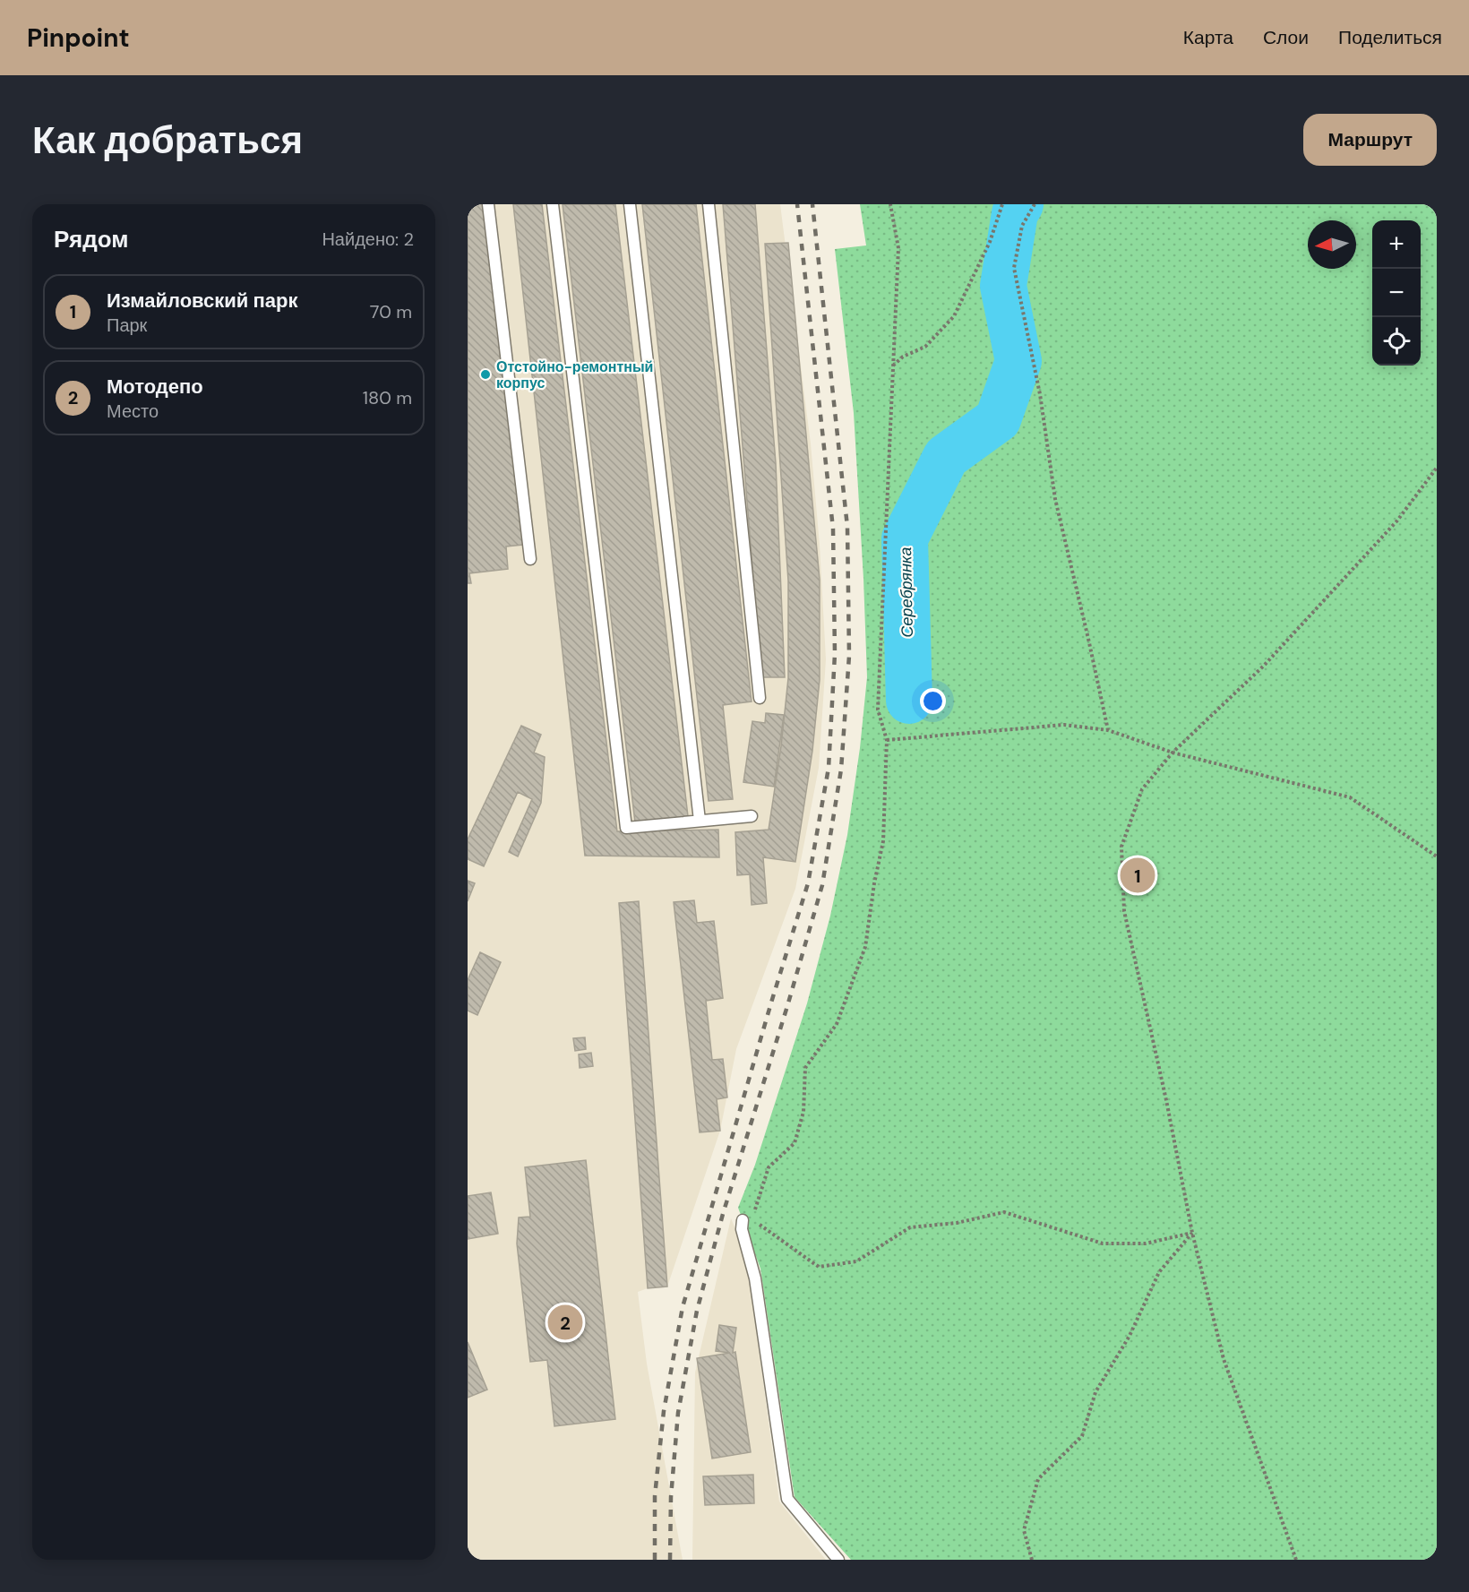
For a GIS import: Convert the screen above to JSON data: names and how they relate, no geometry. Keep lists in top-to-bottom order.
{
  "water": ["Серебрянка"],
  "places": ["Отстойно-ремонтный корпус"],
  "north": "left",
  "page": {
    "header": "Pinpoint",
    "nav": ["Карта", "Слои", "Поделиться"],
    "buttons": "Маршрут",
    "title": "Как добраться",
    "heading": ["Рядом", "Найдено: 2"],
    "map_buttons": ["+", "−"],
    "list": [
      {
        "mark": "1",
        "name": "Измайловский парк",
        "note": "Парк",
        "value": "70 m"
      },
      {
        "mark": "2",
        "name": "Мотодепо",
        "note": "Место",
        "value": "180 m"
      }
    ],
    "pins": ["1", "2"]
  }
}
